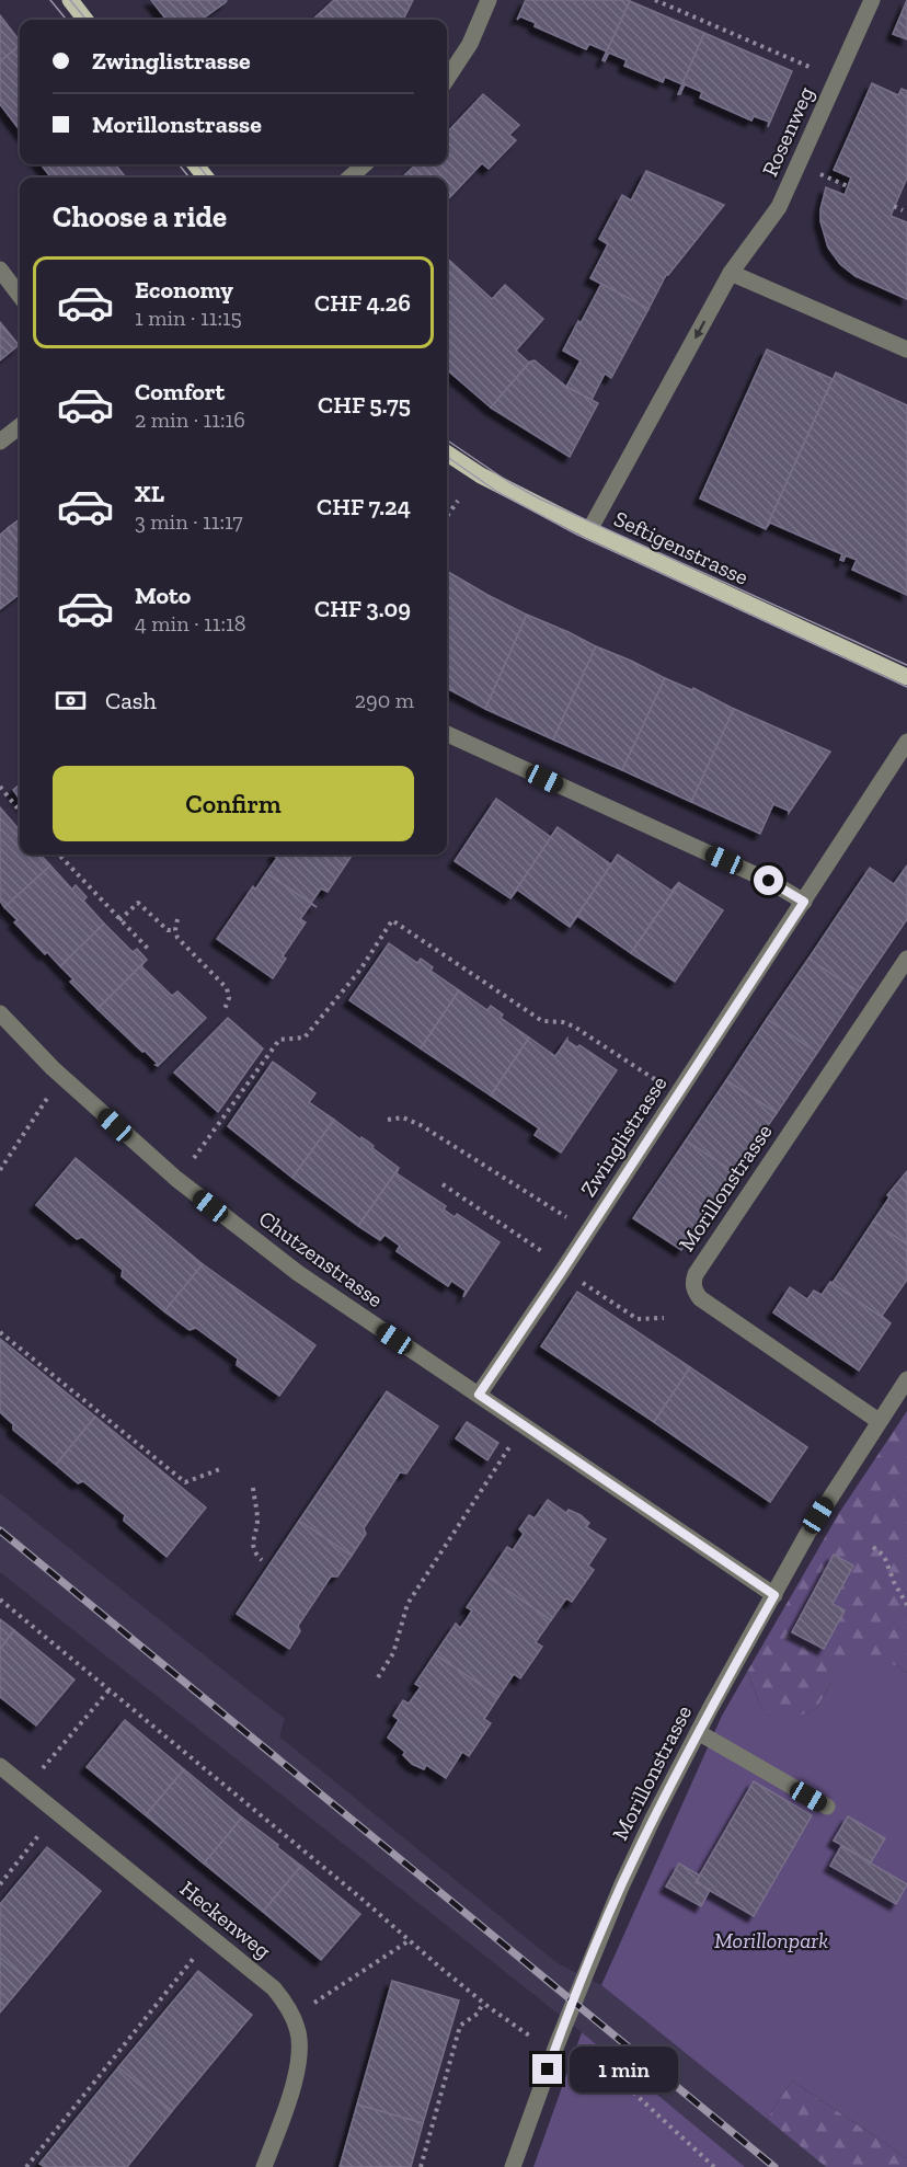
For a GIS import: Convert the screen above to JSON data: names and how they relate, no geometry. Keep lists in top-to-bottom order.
{
  "streets": {
    "main road": ["Seftigenstrasse"],
    "street": [
      "Rosenweg",
      "Zwinglistrasse",
      "Morillonstrasse",
      "Chutzenstrasse",
      "Heckenweg"
    ]
  },
  "crossings": [
    ["Rosenweg", "Seftigenstrasse"],
    ["Zwinglistrasse", "Chutzenstrasse"],
    ["Morillonstrasse", "Chutzenstrasse"]
  ],
  "one_way": ["Rosenweg"],
  "parks": ["Morillonpark"],
  "page": {
    "banner": ["Zwinglistrasse", "Morillonstrasse"],
    "heading": "Choose a ride",
    "list": [
      {
        "name": "Economy",
        "note": "1 min · 11:15",
        "value": "CHF 4.26"
      },
      {
        "name": "Comfort",
        "note": "2 min · 11:16",
        "value": "CHF 5.75"
      },
      {
        "name": "XL",
        "note": "3 min · 11:17",
        "value": "CHF 7.24"
      },
      {
        "name": "Moto",
        "note": "4 min · 11:18",
        "value": "CHF 3.09"
      }
    ],
    "pay": ["Cash", "290 m"],
    "buttons": "Confirm",
    "bubble": "1 min"
  }
}
